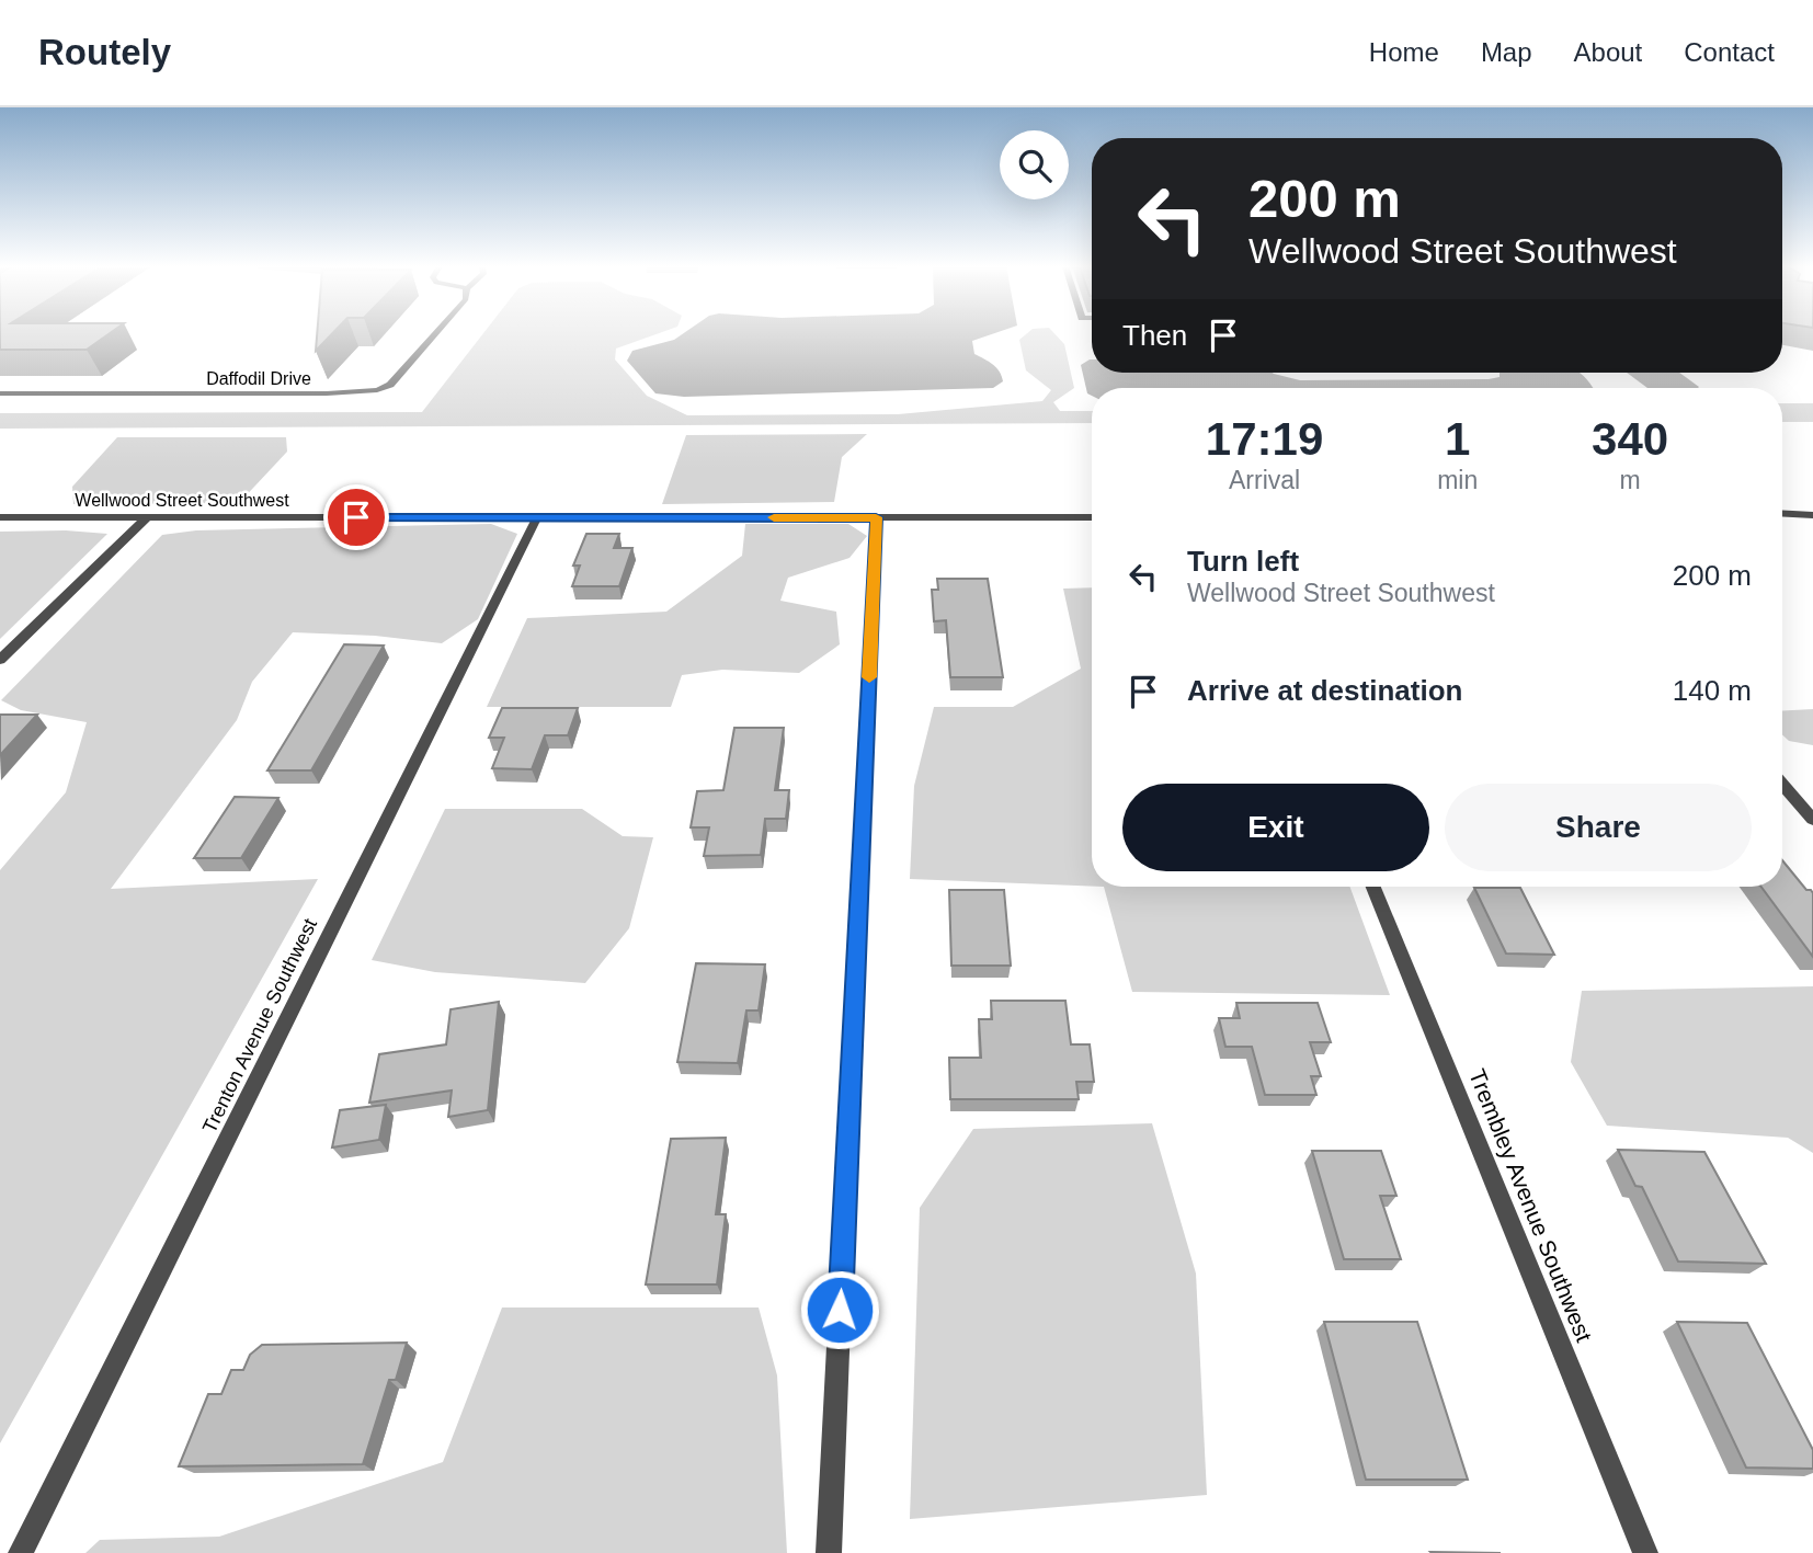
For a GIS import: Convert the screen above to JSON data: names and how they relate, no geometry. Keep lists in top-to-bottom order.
{
  "streets": {
    "street": [
      "Daffodil Drive",
      "Wellwood Street Southwest",
      "Trenton Avenue Southwest",
      "Trembley Avenue Southwest"
    ]
  },
  "crossings": [
    ["Wellwood Street Southwest", "Trenton Avenue Southwest"]
  ],
  "page": {
    "header": "Routely",
    "nav": [
      "Home",
      "Map",
      "About",
      "Contact"
    ],
    "turn": ["200 m", "Wellwood Street Southwest"],
    "then": "Then",
    "eta": [
      "17:19",
      "Arrival",
      "1",
      "min",
      "340",
      "m"
    ],
    "list": [
      {
        "name": "Turn left",
        "note": "Wellwood Street Southwest",
        "value": "200 m"
      },
      {
        "name": "Arrive at destination",
        "value": "140 m"
      }
    ],
    "buttons": ["Exit", "Share"]
  }
}
